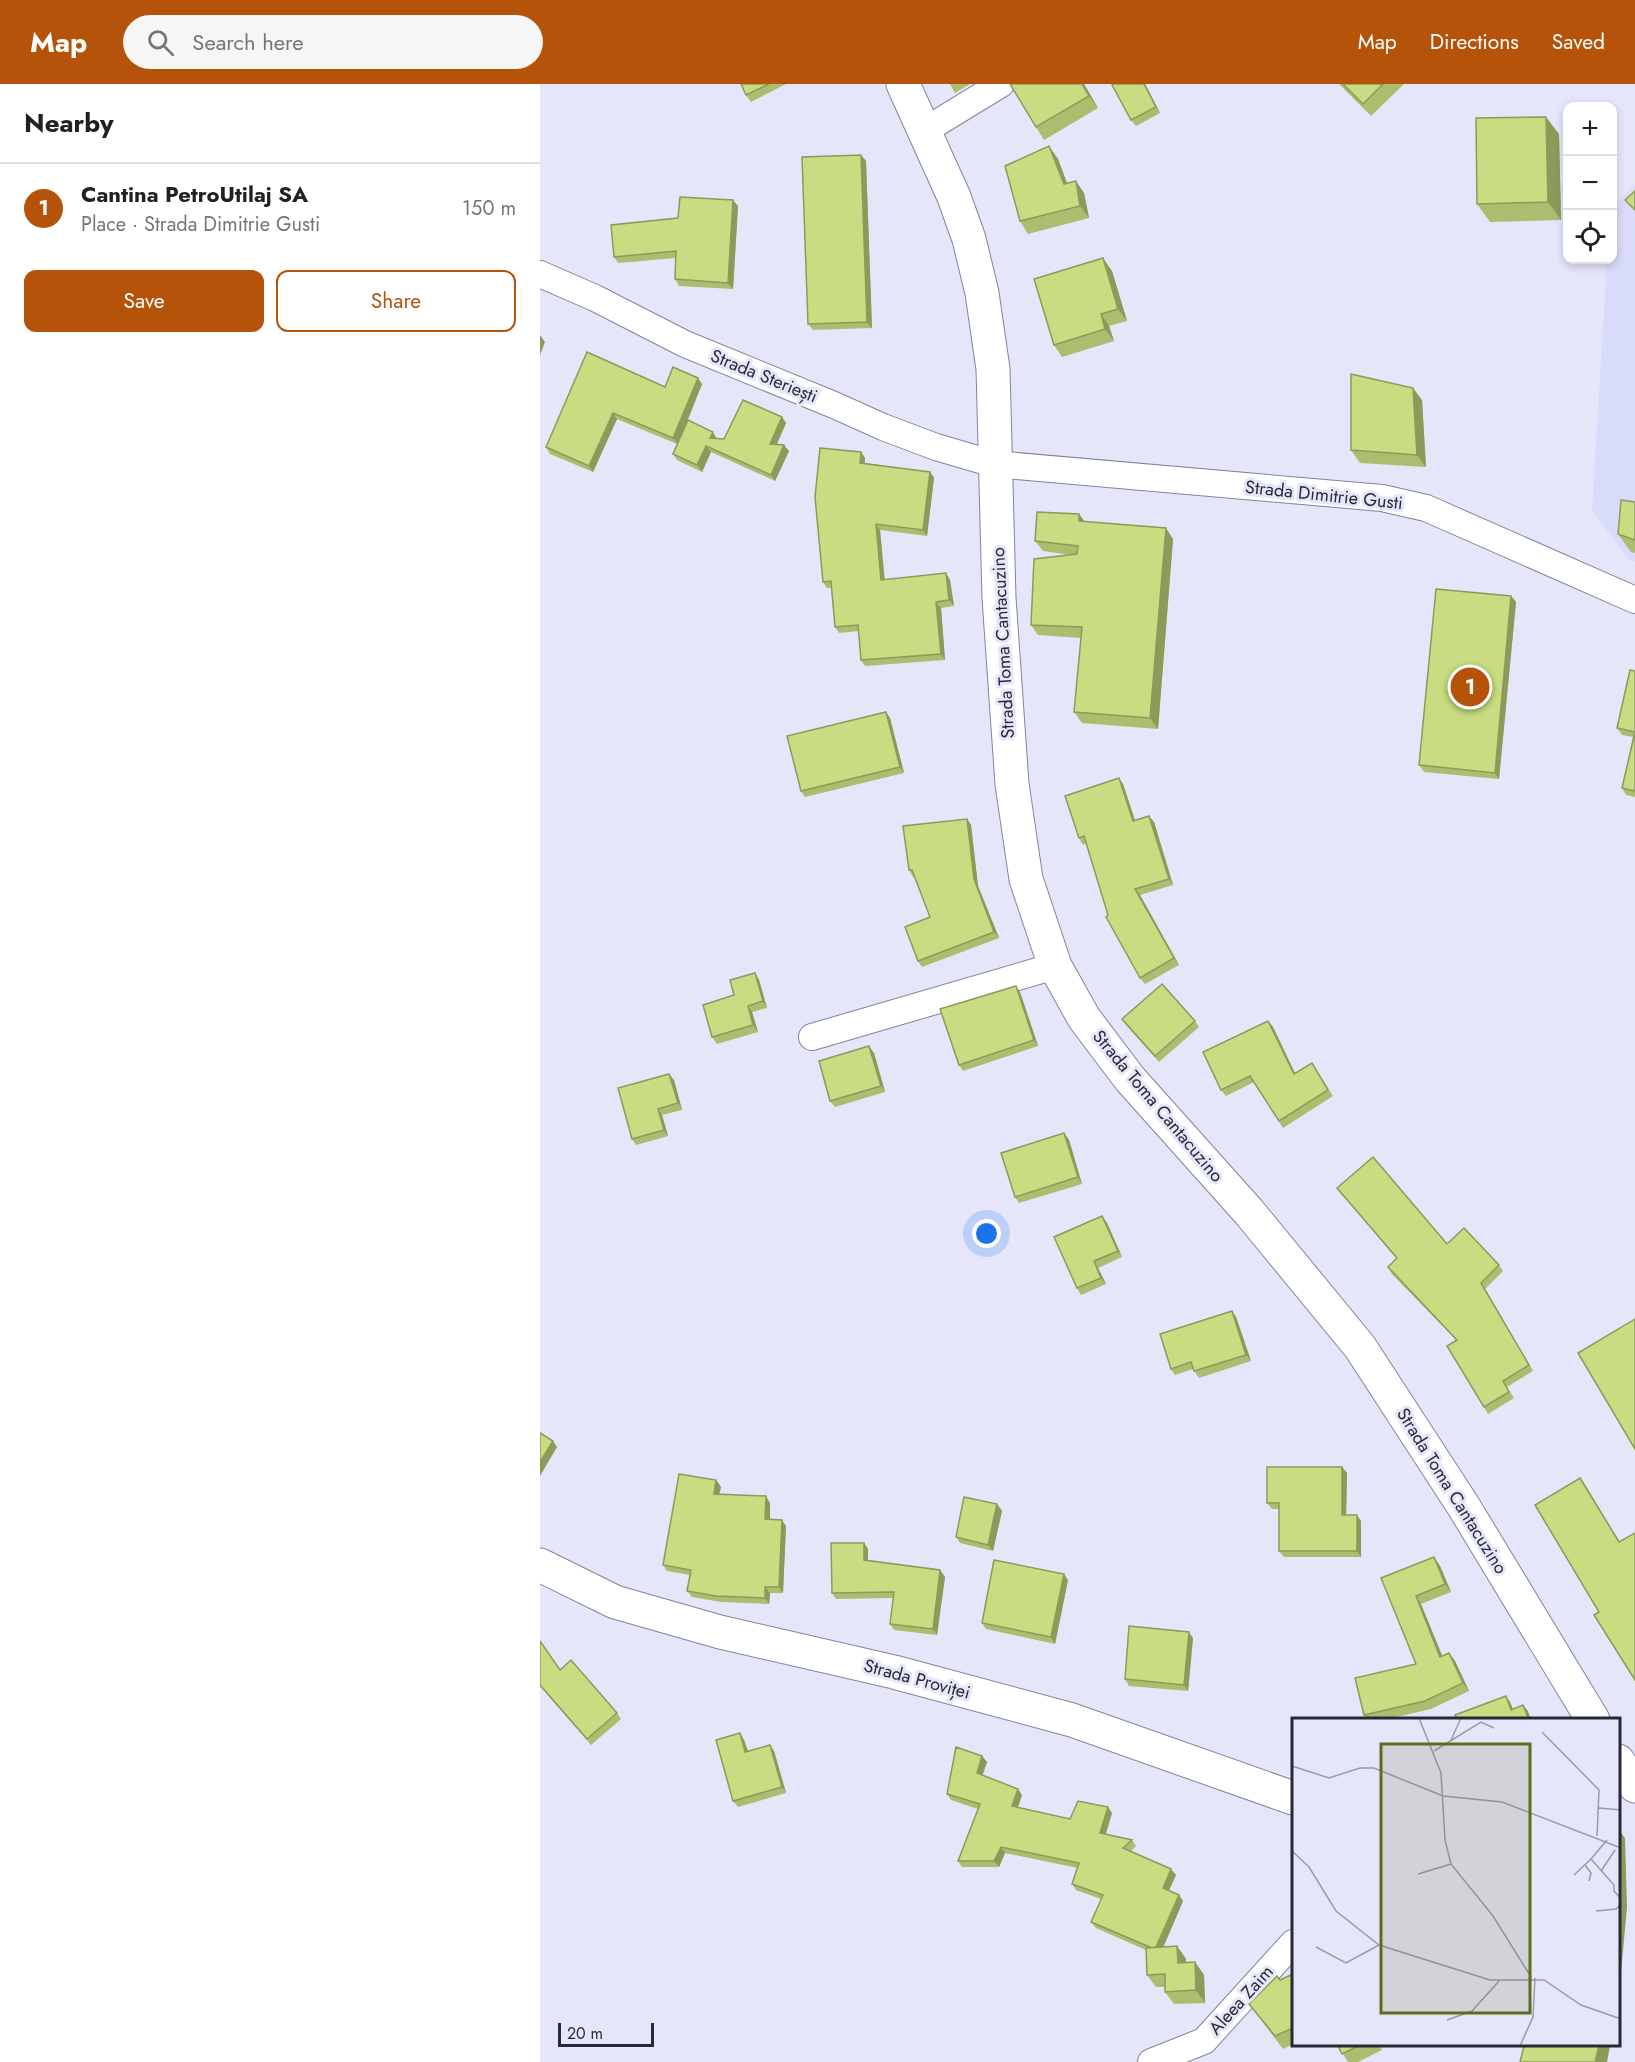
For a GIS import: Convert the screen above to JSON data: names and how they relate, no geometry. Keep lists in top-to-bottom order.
{
  "streets": {
    "street": [
      "Strada Steriești",
      "Strada Dimitrie Gusti",
      "Strada Toma Cantacuzino",
      "Strada Proviței",
      "Aleea Zaim"
    ]
  },
  "crossings": [
    ["Strada Steriești", "Strada Dimitrie Gusti"],
    ["Strada Steriești", "Strada Toma Cantacuzino"],
    ["Strada Dimitrie Gusti", "Strada Toma Cantacuzino"]
  ],
  "scale_bar": "20 m",
  "page": {
    "header": "Map",
    "search": "Search here",
    "nav": ["Map", "Directions", "Saved"],
    "heading": "Nearby",
    "map_buttons": ["+", "−"],
    "list": [
      {
        "mark": "1",
        "name": "Cantina PetroUtilaj SA",
        "note": "Place · Strada Dimitrie Gusti",
        "value": "150 m"
      }
    ],
    "buttons": ["Save", "Share"],
    "pins": "1",
    "scale": "20 m"
  }
}
